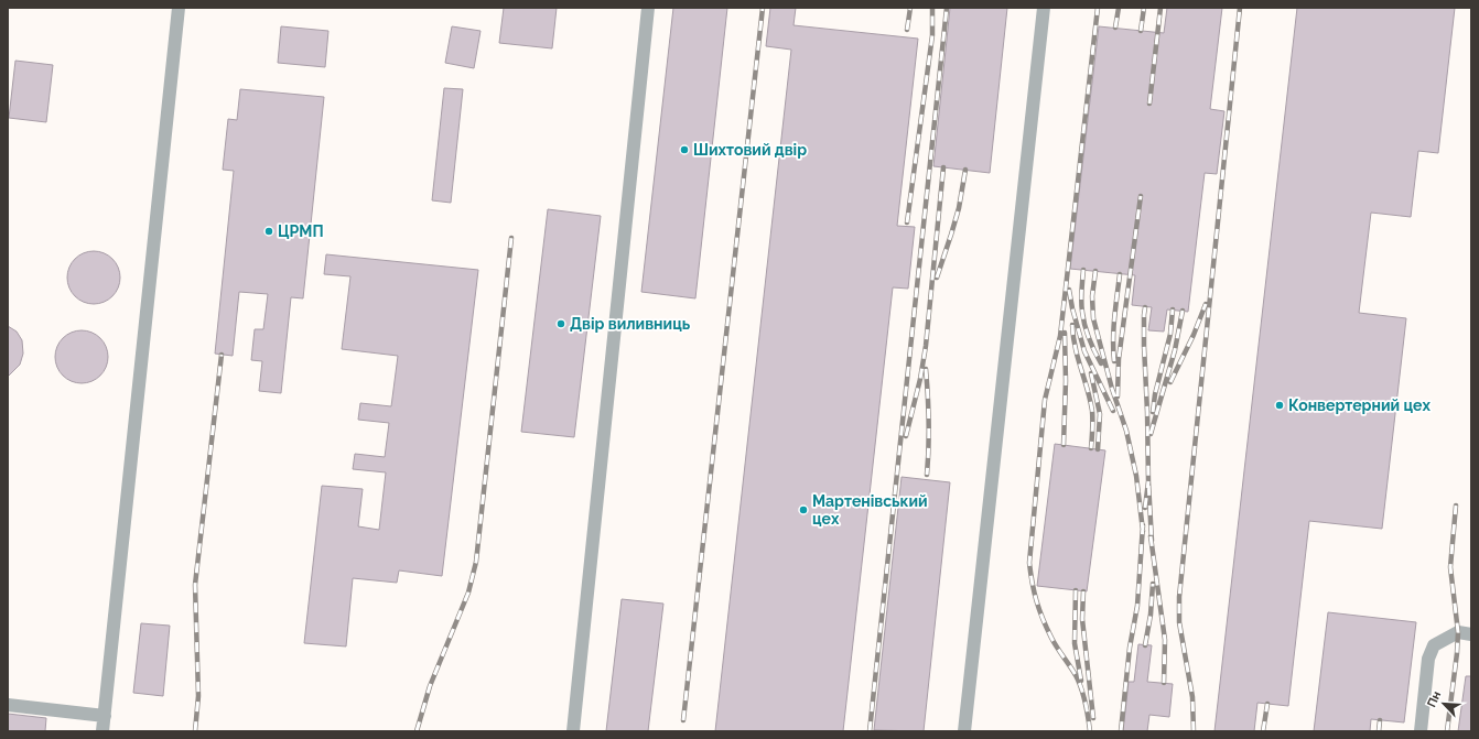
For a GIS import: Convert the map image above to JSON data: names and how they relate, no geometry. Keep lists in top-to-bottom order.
{
  "places": [
    "Шихтовий двір",
    "ЦРМП",
    "Двір виливниць",
    "Конвертерний цех",
    "Мартенівський цех"
  ],
  "north": "top left"
}
